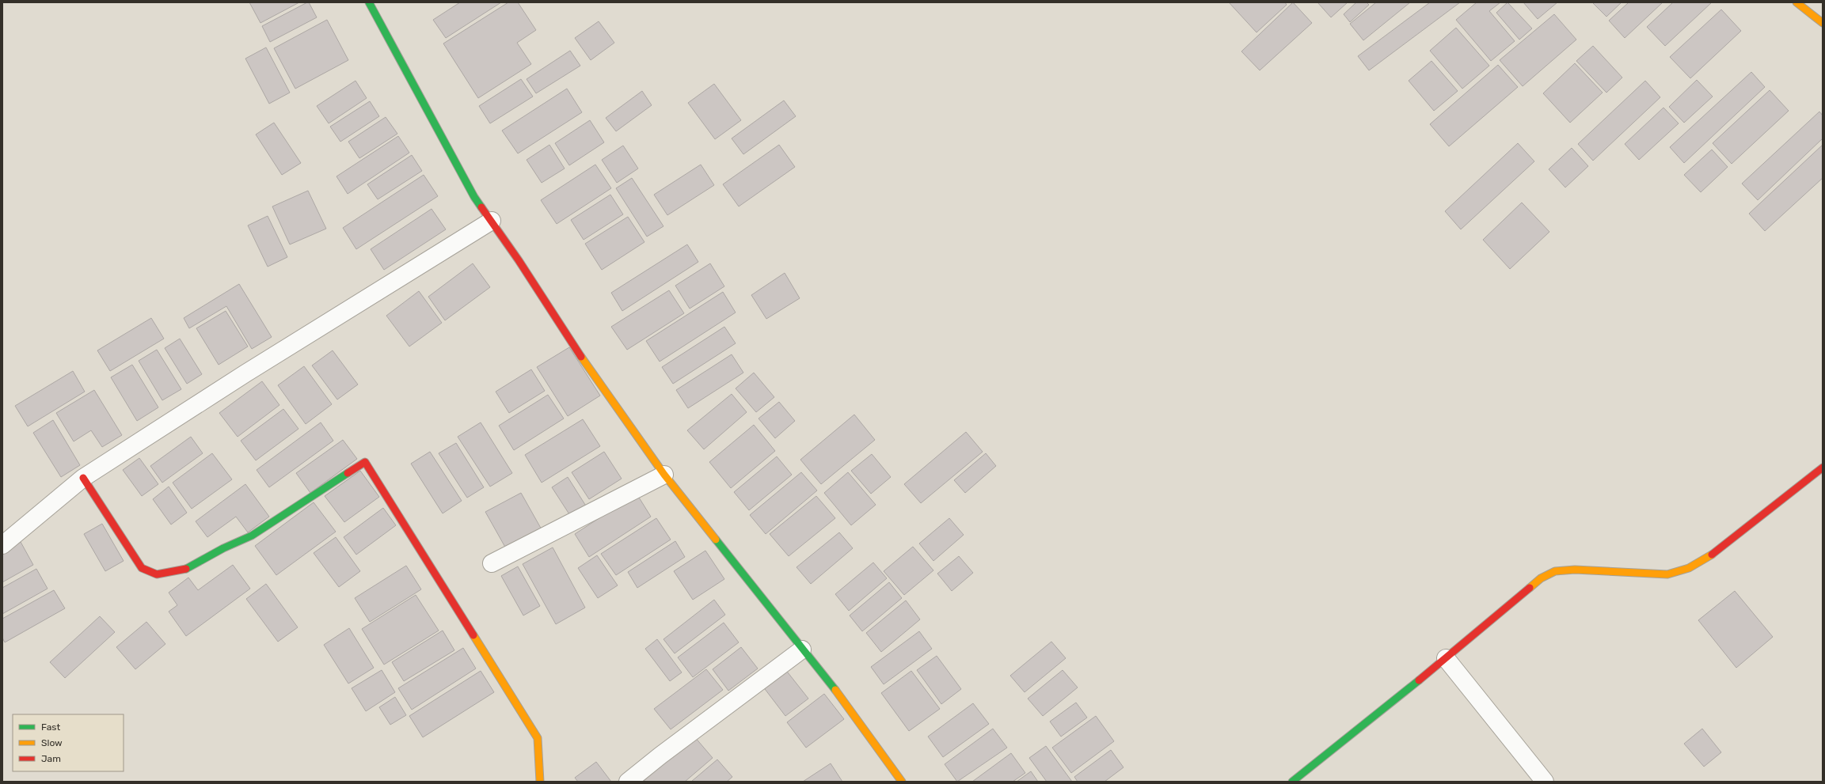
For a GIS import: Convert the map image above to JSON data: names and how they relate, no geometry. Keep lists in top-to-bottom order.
{
  "legend": ["Fast", "Slow", "Jam"]
}
